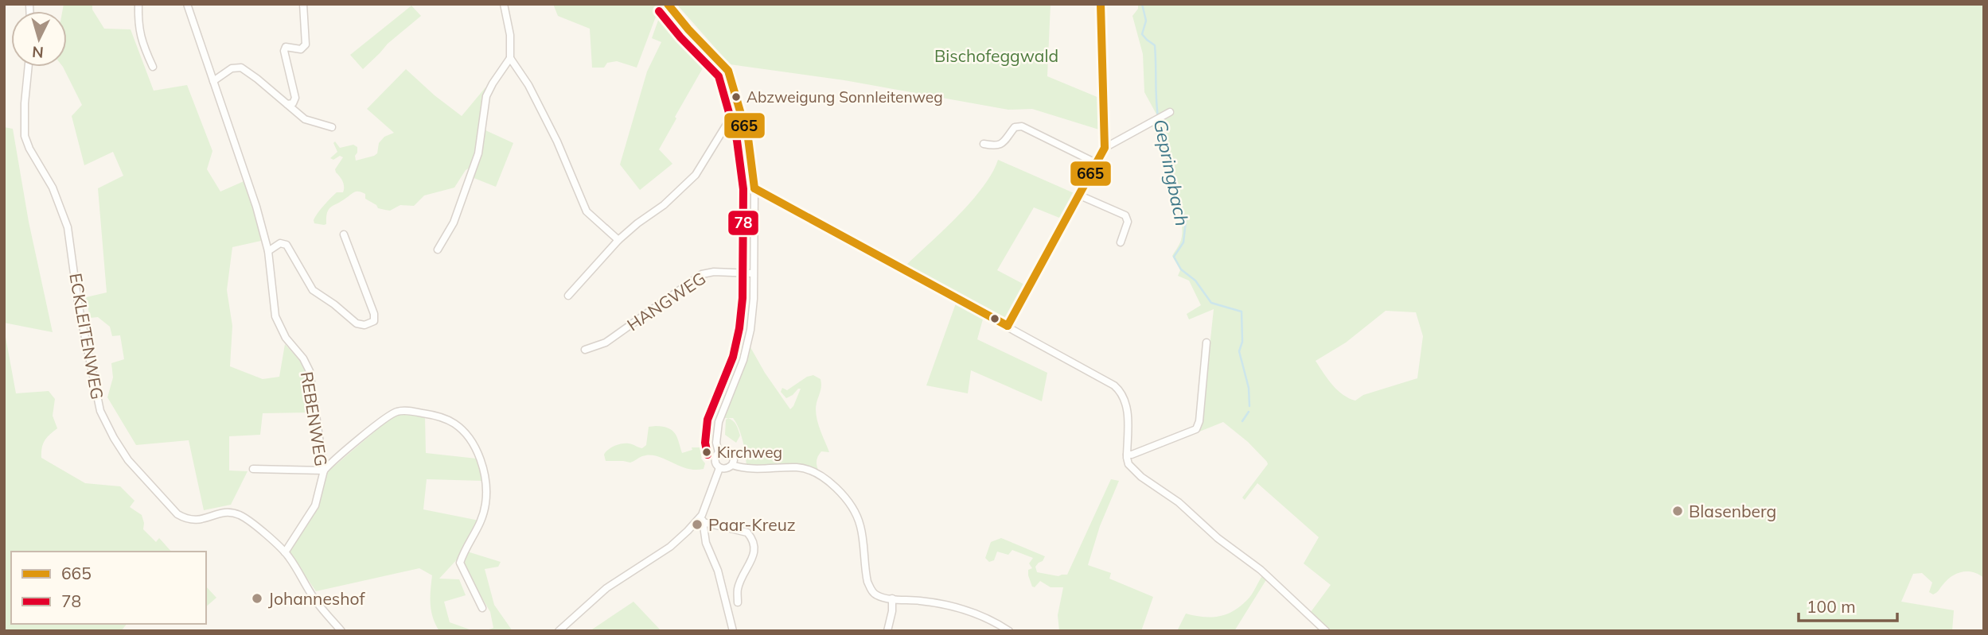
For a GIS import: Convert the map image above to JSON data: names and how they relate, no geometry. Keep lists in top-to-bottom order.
{
  "streets": {
    "street": ["HANGWEG", "ECKLEITENWEG", "REBENWEG"]
  },
  "crossings": [
    ["ECKLEITENWEG", "REBENWEG"]
  ],
  "water": ["Gepringbach"],
  "parks": ["Bischofeggwald"],
  "places": [
    "Abzweigung Sonnleitenweg",
    "Kirchweg",
    "Blasenberg",
    "Paar-Kreuz",
    "Johanneshof"
  ],
  "lines": ["transit line 665", "transit line 78"],
  "legend": ["665", "78"],
  "scale_bar": "100 m",
  "north": "bottom"
}
